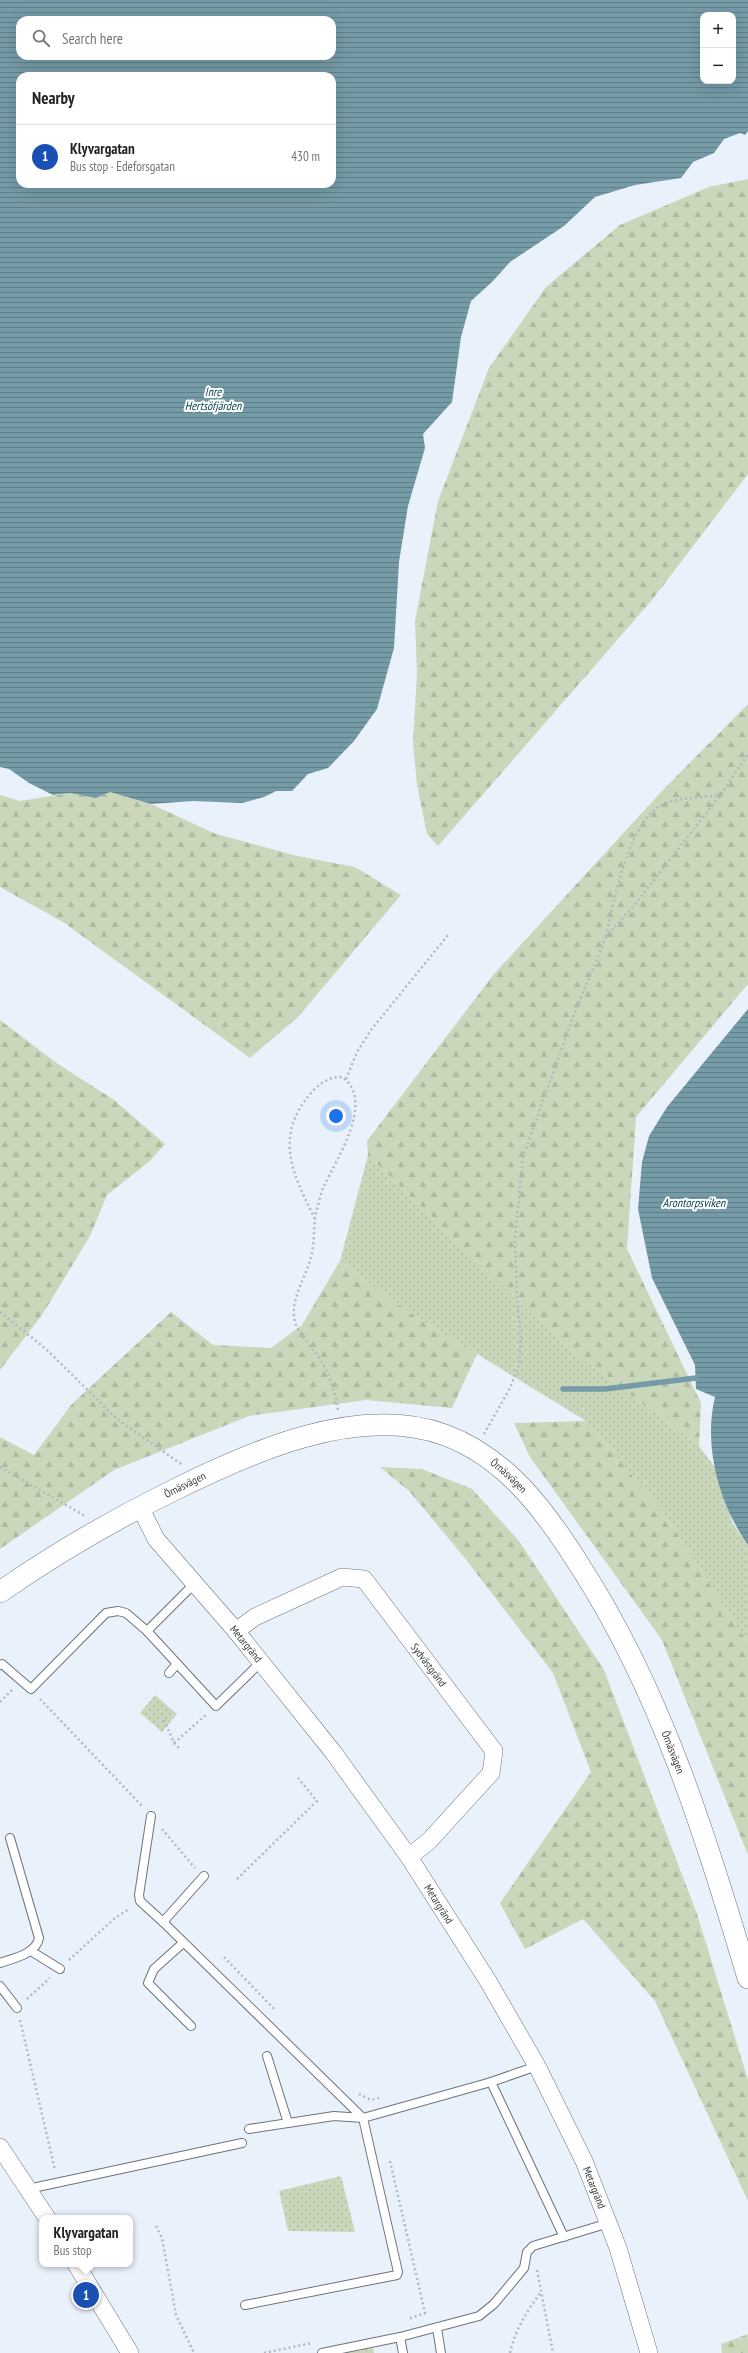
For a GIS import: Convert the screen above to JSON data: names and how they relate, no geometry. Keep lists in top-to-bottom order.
{
  "streets": {
    "street": ["Örnäsvägen", "Metargränd", "Sydvästgränd"]
  },
  "crossings": [
    ["Örnäsvägen", "Metargränd"],
    ["Metargränd", "Sydvästgränd"]
  ],
  "water": ["Inre Hertsöfjärden", "Arontorpsviken"],
  "page": {
    "map_buttons": ["+", "−"],
    "search": "Search here",
    "heading": "Nearby",
    "list": [
      {
        "mark": "1",
        "name": "Klyvargatan",
        "note": "Bus stop · Edeforsgatan",
        "value": "430 m"
      }
    ],
    "popup": ["Klyvargatan", "Bus stop"],
    "pins": "1"
  }
}
